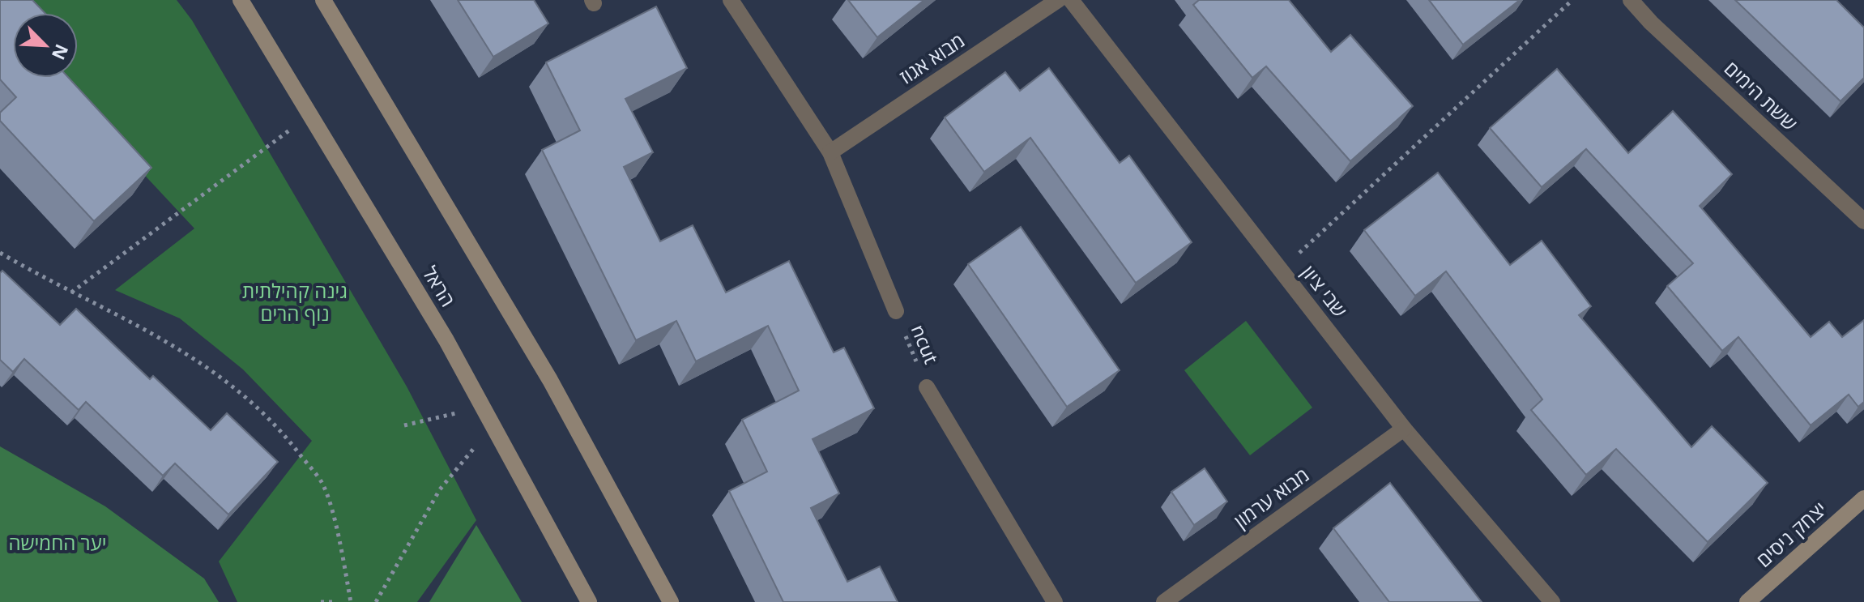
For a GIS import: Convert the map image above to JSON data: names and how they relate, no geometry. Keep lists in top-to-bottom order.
{
  "streets": {
    "main road": ["הראל", "יצחק ניסים"],
    "street": [
      "מבוא אגוז",
      "ששת הימים",
      "שבי ציון",
      "מבוא ערמון"
    ],
    "path": ["ncut"]
  },
  "crossings": [
    ["שבי ציון", "מבוא ערמון"]
  ],
  "parks": ["גינה קהילתית נוף הרים", "יער החמישה"],
  "north": "bottom right"
}
